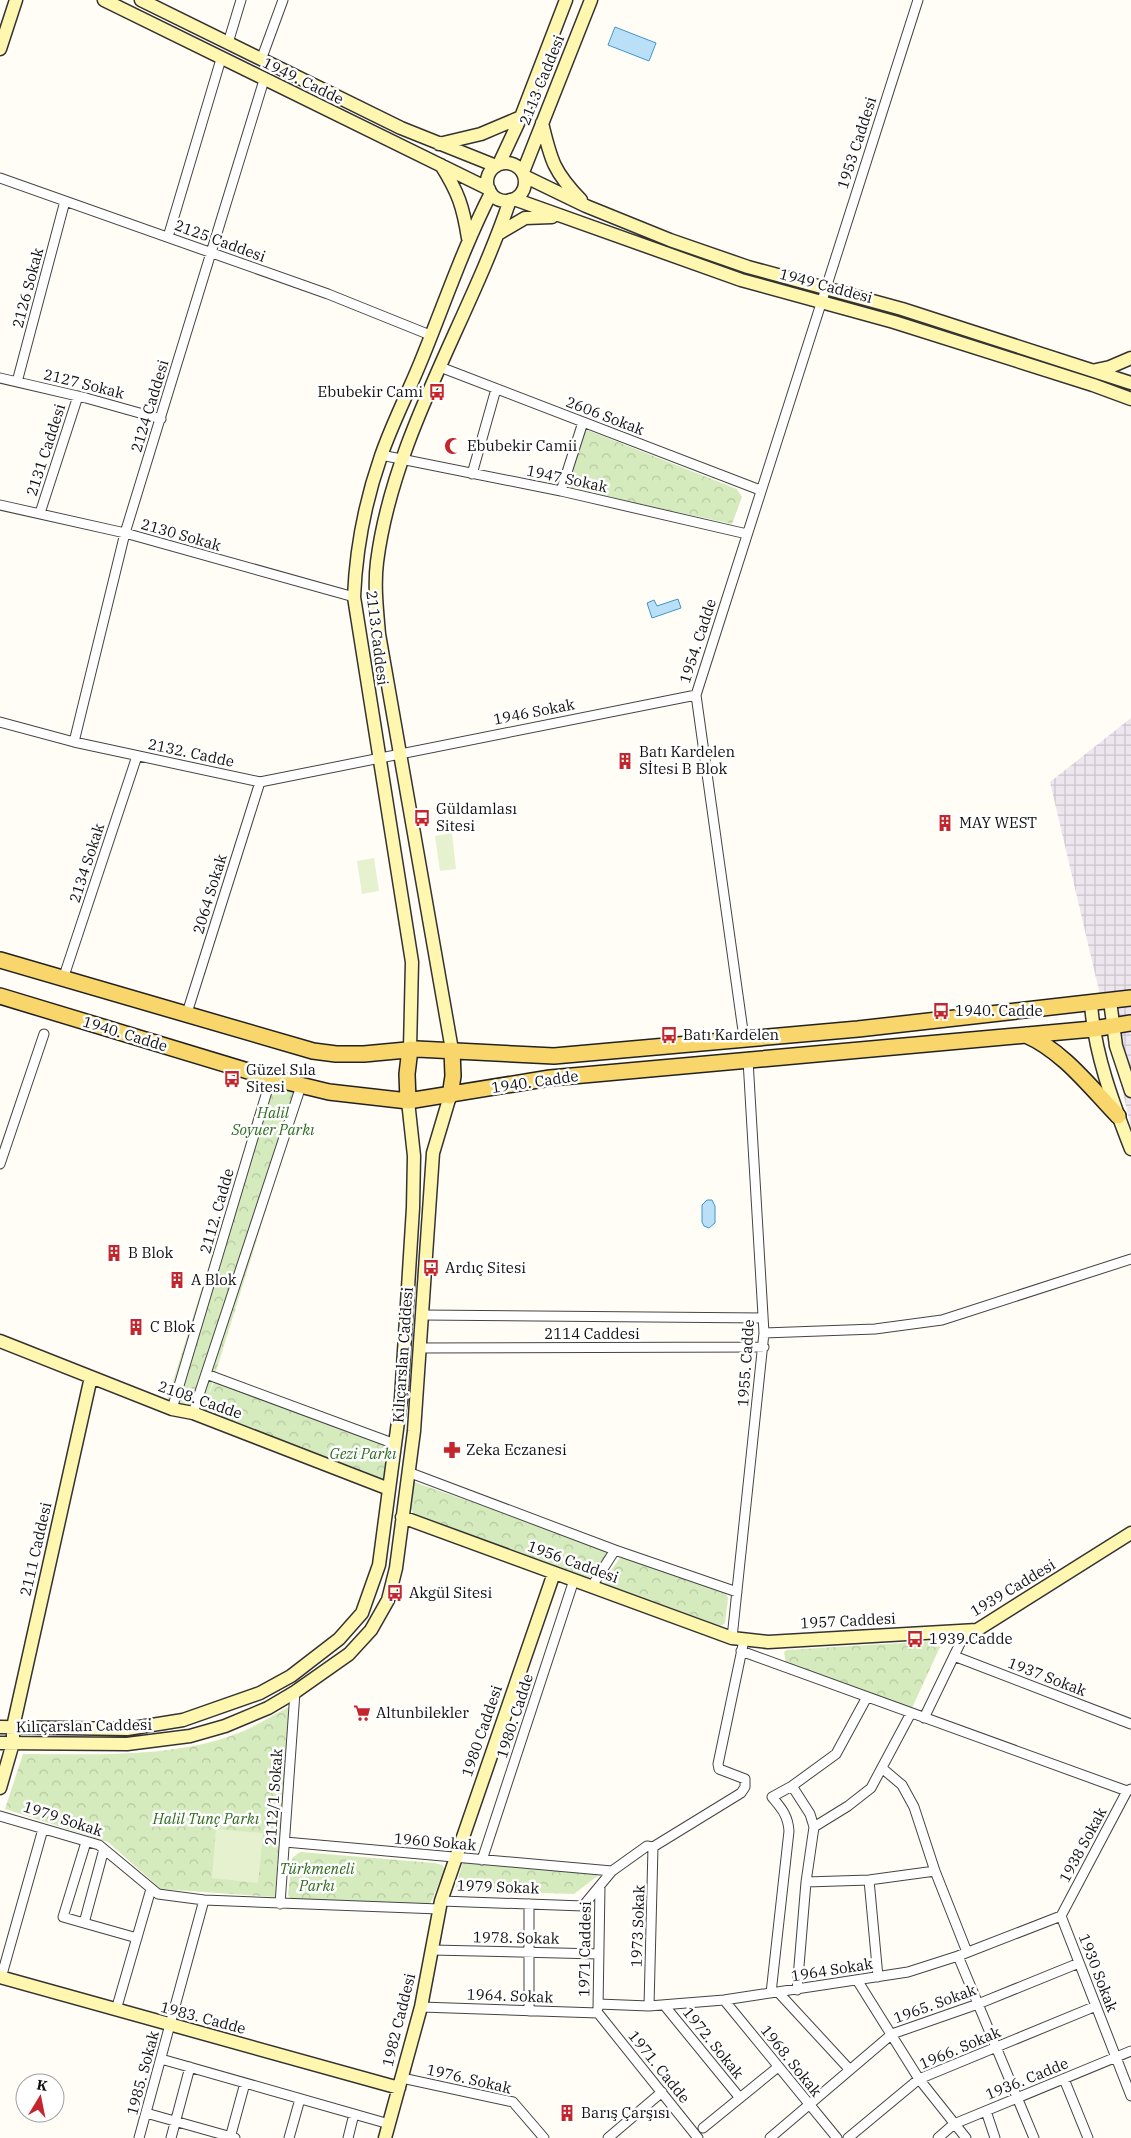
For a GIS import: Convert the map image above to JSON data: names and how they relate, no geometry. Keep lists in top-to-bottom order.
{
  "streets": {
    "main road": ["1940. Cadde"],
    "street": [
      "2113 Caddesi",
      "1949. Cadde",
      "1953 Caddesi",
      "2125 Caddesi",
      "1949 Caddesi",
      "2126 Sokak",
      "2127 Sokak",
      "2124 Caddesi",
      "2606 Sokak",
      "2131 Caddesi",
      "1947 Sokak",
      "2130 Sokak",
      "1954. Cadde",
      "1946 Sokak",
      "2132. Cadde",
      "2134 Sokak",
      "2064 Sokak",
      "2112. Cadde",
      "2114 Caddesi",
      "Kılıçarslan Caddesi",
      "1955. Cadde",
      "2108. Cadde",
      "2111 Caddesi",
      "1956 Caddesi",
      "1939 Caddesi",
      "1957 Caddesi",
      "1937 Sokak",
      "1980. Cadde",
      "1980 Caddesi",
      "2112/1 Sokak",
      "1979 Sokak",
      "1960 Sokak",
      "1938 Sokak",
      "1973 Sokak",
      "1978. Sokak",
      "1971 Caddesi",
      "1964 Sokak",
      "1930 Sokak",
      "1964. Sokak",
      "1965. Sokak",
      "1983. Cadde",
      "1982 Caddesi",
      "1972. Sokak",
      "1966. Sokak",
      "1968. Sokak",
      "1971. Cadde",
      "1985. Sokak",
      "1976. Sokak",
      "1936. Cadde"
    ]
  },
  "crossings": [
    ["2113 Caddesi", "1949. Cadde"],
    ["2113 Caddesi", "2125 Caddesi"],
    ["2113 Caddesi", "1949 Caddesi"],
    ["2113 Caddesi", "2606 Sokak"],
    ["2113 Caddesi", "1947 Sokak"],
    ["2113 Caddesi", "2130 Sokak"],
    ["2113 Caddesi", "1946 Sokak"],
    ["2113 Caddesi", "2132. Cadde"],
    ["2113 Caddesi", "1940. Cadde"],
    ["1949. Cadde", "1949 Caddesi"],
    ["1949. Cadde", "2124 Caddesi"],
    ["1953 Caddesi", "1949 Caddesi"],
    ["1953 Caddesi", "1954. Cadde"],
    ["2125 Caddesi", "2126 Sokak"],
    ["2125 Caddesi", "2124 Caddesi"],
    ["1949 Caddesi", "1954. Cadde"],
    ["2126 Sokak", "2127 Sokak"],
    ["2127 Sokak", "2124 Caddesi"],
    ["2127 Sokak", "2131 Caddesi"],
    ["2124 Caddesi", "2130 Sokak"],
    ["2124 Caddesi", "2132. Cadde"],
    ["2606 Sokak", "1954. Cadde"],
    ["2131 Caddesi", "2130 Sokak"],
    ["1947 Sokak", "1954. Cadde"],
    ["1954. Cadde", "1946 Sokak"],
    ["1954. Cadde", "1940. Cadde"],
    ["1946 Sokak", "2132. Cadde"],
    ["2132. Cadde", "2134 Sokak"],
    ["2132. Cadde", "2064 Sokak"],
    ["2134 Sokak", "1940. Cadde"],
    ["2064 Sokak", "1940. Cadde"],
    ["1940. Cadde", "2112. Cadde"],
    ["1940. Cadde", "Kılıçarslan Caddesi"],
    ["1940. Cadde", "1955. Cadde"],
    ["2112. Cadde", "2108. Cadde"],
    ["2114 Caddesi", "Kılıçarslan Caddesi"],
    ["2114 Caddesi", "1955. Cadde"],
    ["Kılıçarslan Caddesi", "2108. Cadde"],
    ["Kılıçarslan Caddesi", "2111 Caddesi"],
    ["Kılıçarslan Caddesi", "1956 Caddesi"],
    ["Kılıçarslan Caddesi", "2112/1 Sokak"],
    ["1955. Cadde", "1956 Caddesi"],
    ["1955. Cadde", "1957 Caddesi"],
    ["1955. Cadde", "1979 Sokak"],
    ["2108. Cadde", "2111 Caddesi"],
    ["1956 Caddesi", "1957 Caddesi"],
    ["1956 Caddesi", "1980. Cadde"],
    ["1956 Caddesi", "1980 Caddesi"],
    ["1956 Caddesi", "1979 Sokak"],
    ["1939 Caddesi", "1957 Caddesi"],
    ["1939 Caddesi", "1937 Sokak"],
    ["1957 Caddesi", "1979 Sokak"],
    ["1980. Cadde", "1960 Sokak"],
    ["1980 Caddesi", "1979 Sokak"],
    ["1980 Caddesi", "1960 Sokak"],
    ["1980 Caddesi", "1982 Caddesi"],
    ["2112/1 Sokak", "1979 Sokak"],
    ["2112/1 Sokak", "1960 Sokak"],
    ["1979 Sokak", "1960 Sokak"],
    ["1979 Sokak", "1973 Sokak"],
    ["1979 Sokak", "1971 Caddesi"],
    ["1979 Sokak", "1982 Caddesi"],
    ["1979 Sokak", "1985. Sokak"],
    ["1938 Sokak", "1964 Sokak"],
    ["1938 Sokak", "1930 Sokak"],
    ["1973 Sokak", "1964 Sokak"],
    ["1978. Sokak", "1971 Caddesi"],
    ["1978. Sokak", "1982 Caddesi"],
    ["1971 Caddesi", "1964 Sokak"],
    ["1971 Caddesi", "1964. Sokak"],
    ["1971 Caddesi", "1971. Cadde"],
    ["1964 Sokak", "1930 Sokak"],
    ["1964 Sokak", "1964. Sokak"],
    ["1964 Sokak", "1972. Sokak"],
    ["1964 Sokak", "1968. Sokak"],
    ["1964 Sokak", "1971. Cadde"],
    ["1930 Sokak", "1965. Sokak"],
    ["1930 Sokak", "1966. Sokak"],
    ["1930 Sokak", "1936. Cadde"],
    ["1964. Sokak", "1982 Caddesi"],
    ["1964. Sokak", "1971. Cadde"],
    ["1965. Sokak", "1968. Sokak"],
    ["1983. Cadde", "1982 Caddesi"],
    ["1983. Cadde", "1985. Sokak"],
    ["1983. Cadde", "1976. Sokak"],
    ["1982 Caddesi", "1976. Sokak"]
  ],
  "parks": [
    "Halil Soyuer Parkı",
    "Gezi Parkı",
    "Halil Tunç Parkı",
    "Türkmeneli Parkı"
  ],
  "places": {
    "bus stop": [
      "Ebubekir Cami",
      "Güldamlası Sitesi",
      "1940. Cadde",
      "Batı Kardelen",
      "Güzel Sıla Sitesi",
      "Ardıç Sitesi",
      "Akgül Sitesi",
      "1939.Cadde"
    ],
    "mosque": ["Ebubekir Camii"],
    "building": [
      "Batı Kardelen Sİtesi B Blok",
      "MAY WEST",
      "B Blok",
      "A Blok",
      "C Blok",
      "Barış Çarşısı"
    ],
    "pharmacy": ["Zeka Eczanesi"],
    "supermarket": ["Altunbilekler"]
  },
  "north": "top"
}
